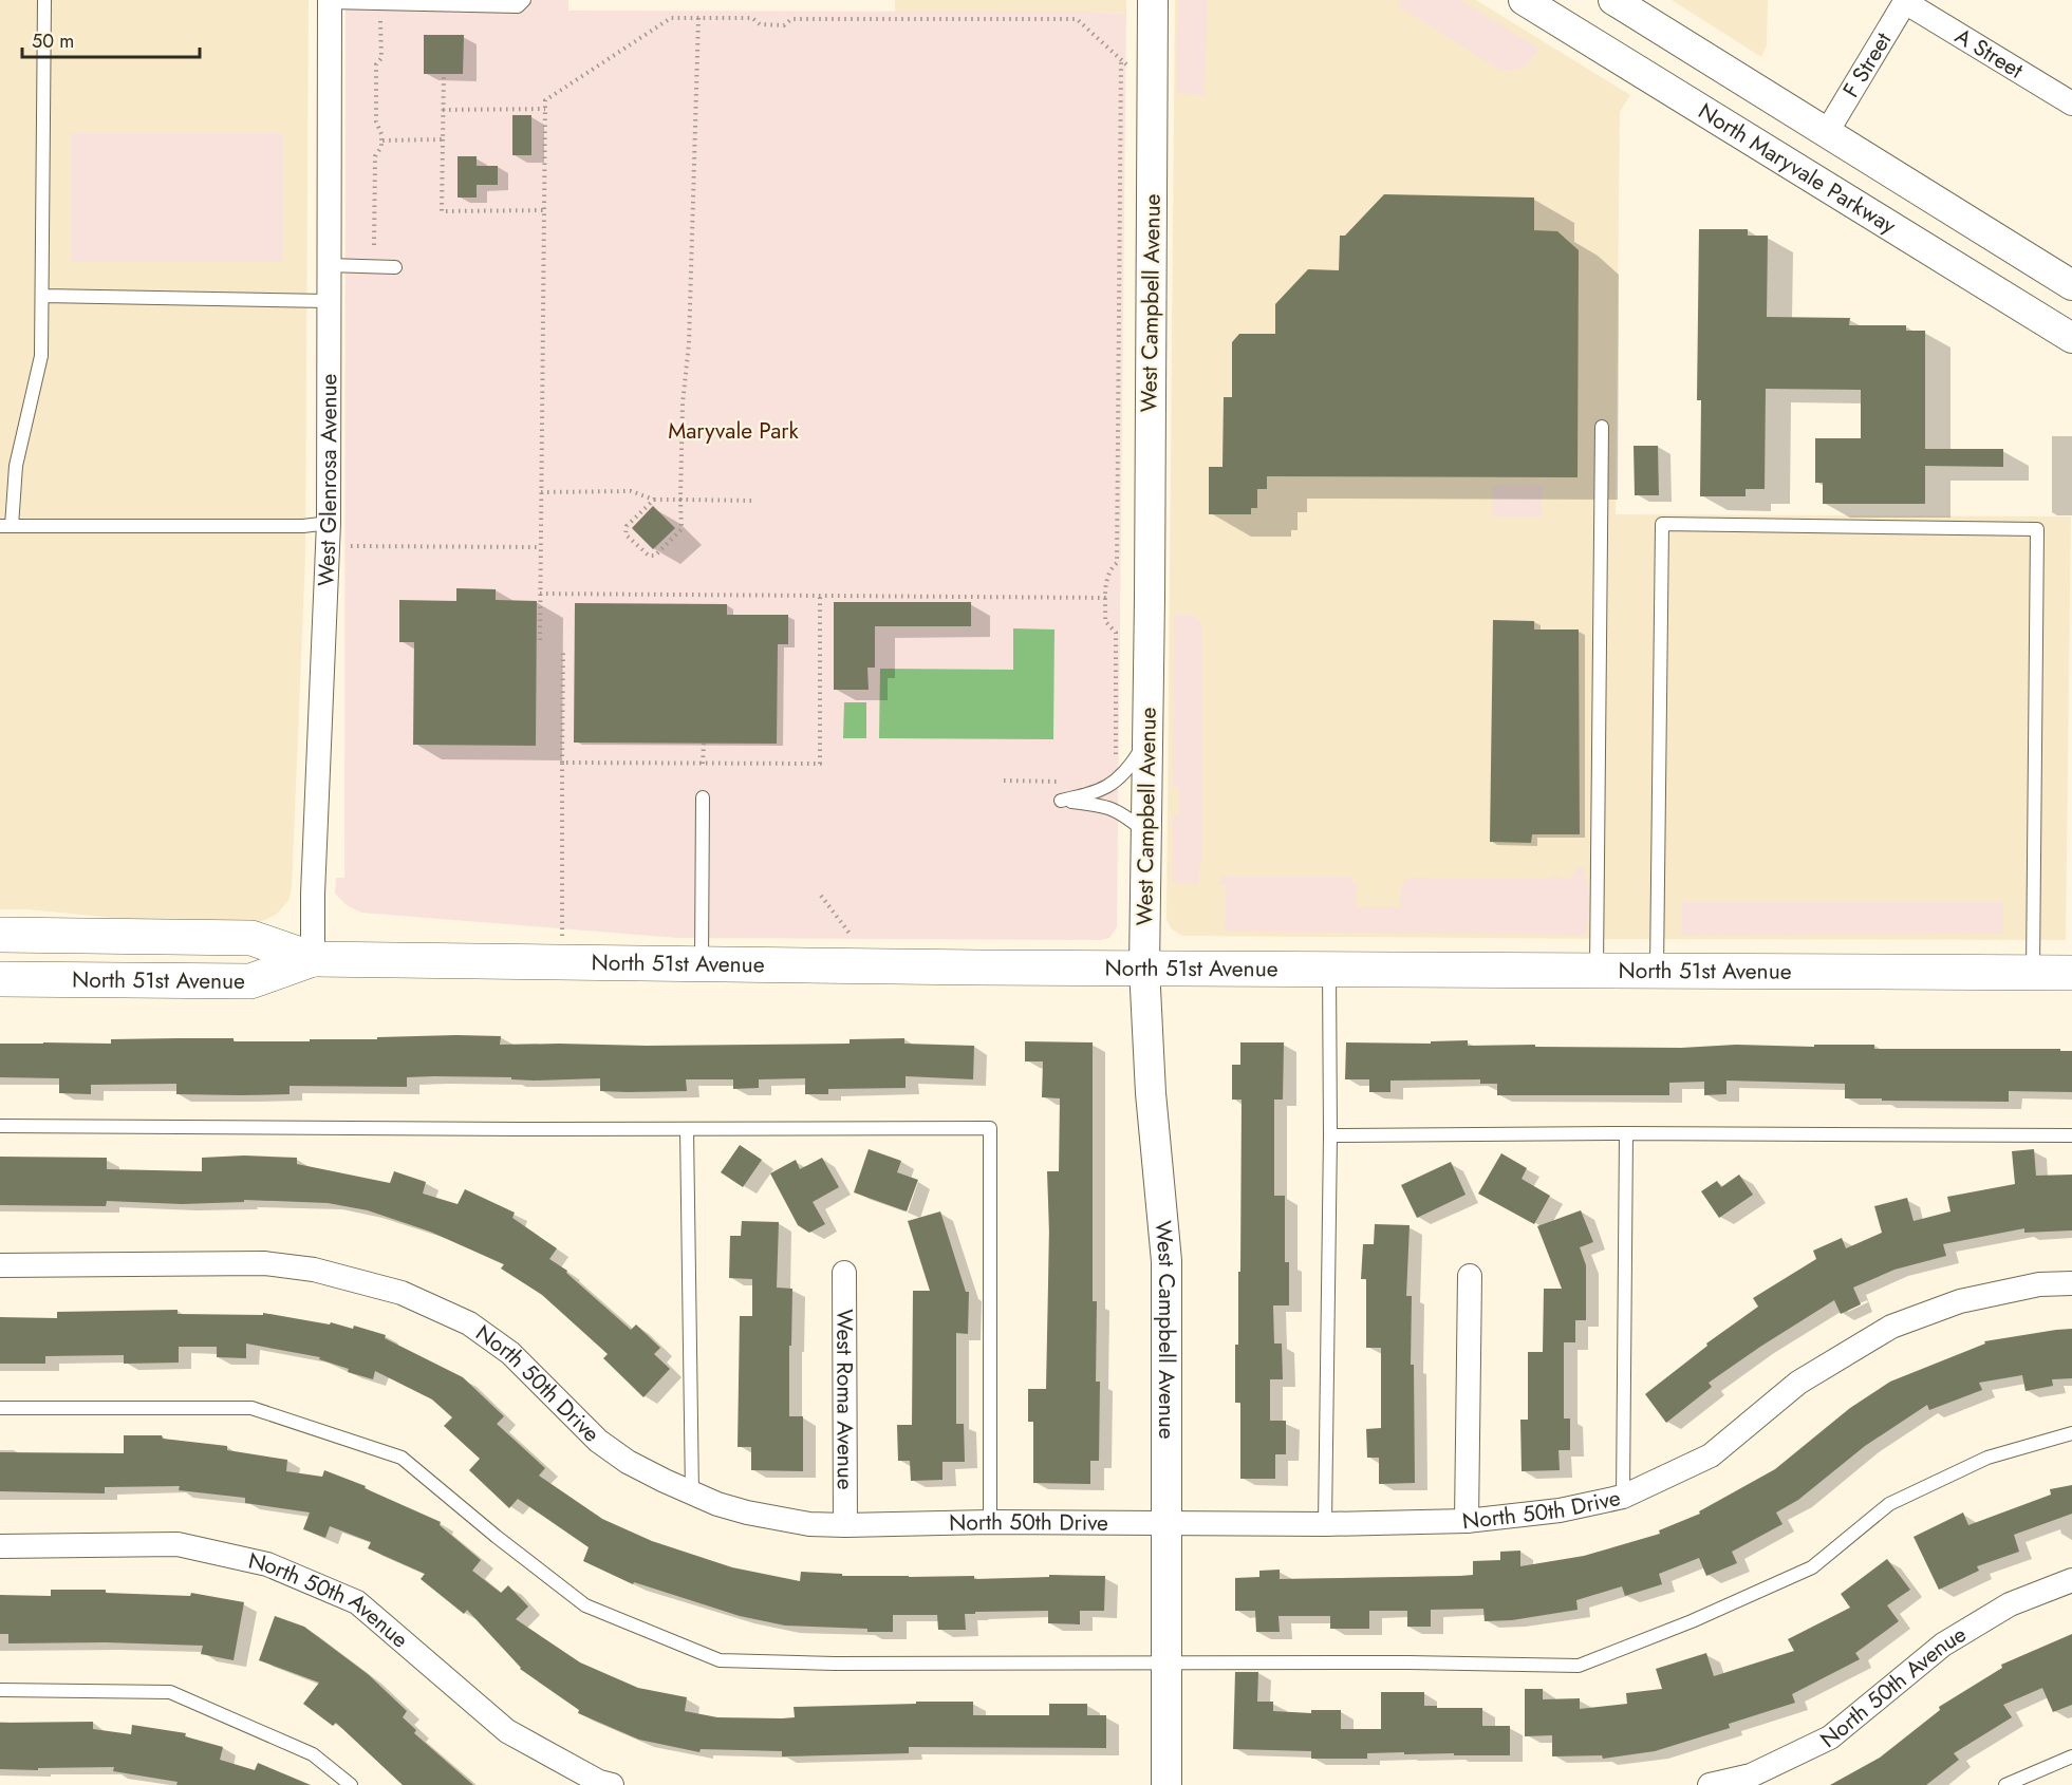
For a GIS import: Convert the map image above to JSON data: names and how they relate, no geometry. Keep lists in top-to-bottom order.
{
  "streets": {
    "main road": ["North 51st Avenue"],
    "street": [
      "A Street",
      "F Street",
      "North Maryvale Parkway",
      "West Campbell Avenue",
      "West Glenrosa Avenue",
      "North 50th Drive",
      "West Roma Avenue",
      "North 50th Avenue"
    ]
  },
  "crossings": [
    ["A Street", "F Street"],
    ["F Street", "North Maryvale Parkway"],
    ["West Campbell Avenue", "North 51st Avenue"],
    ["West Campbell Avenue", "North 50th Drive"],
    ["West Glenrosa Avenue", "North 51st Avenue"],
    ["North 50th Drive", "West Roma Avenue"]
  ],
  "parks": ["Maryvale Park"],
  "scale_bar": "50 m"
}
